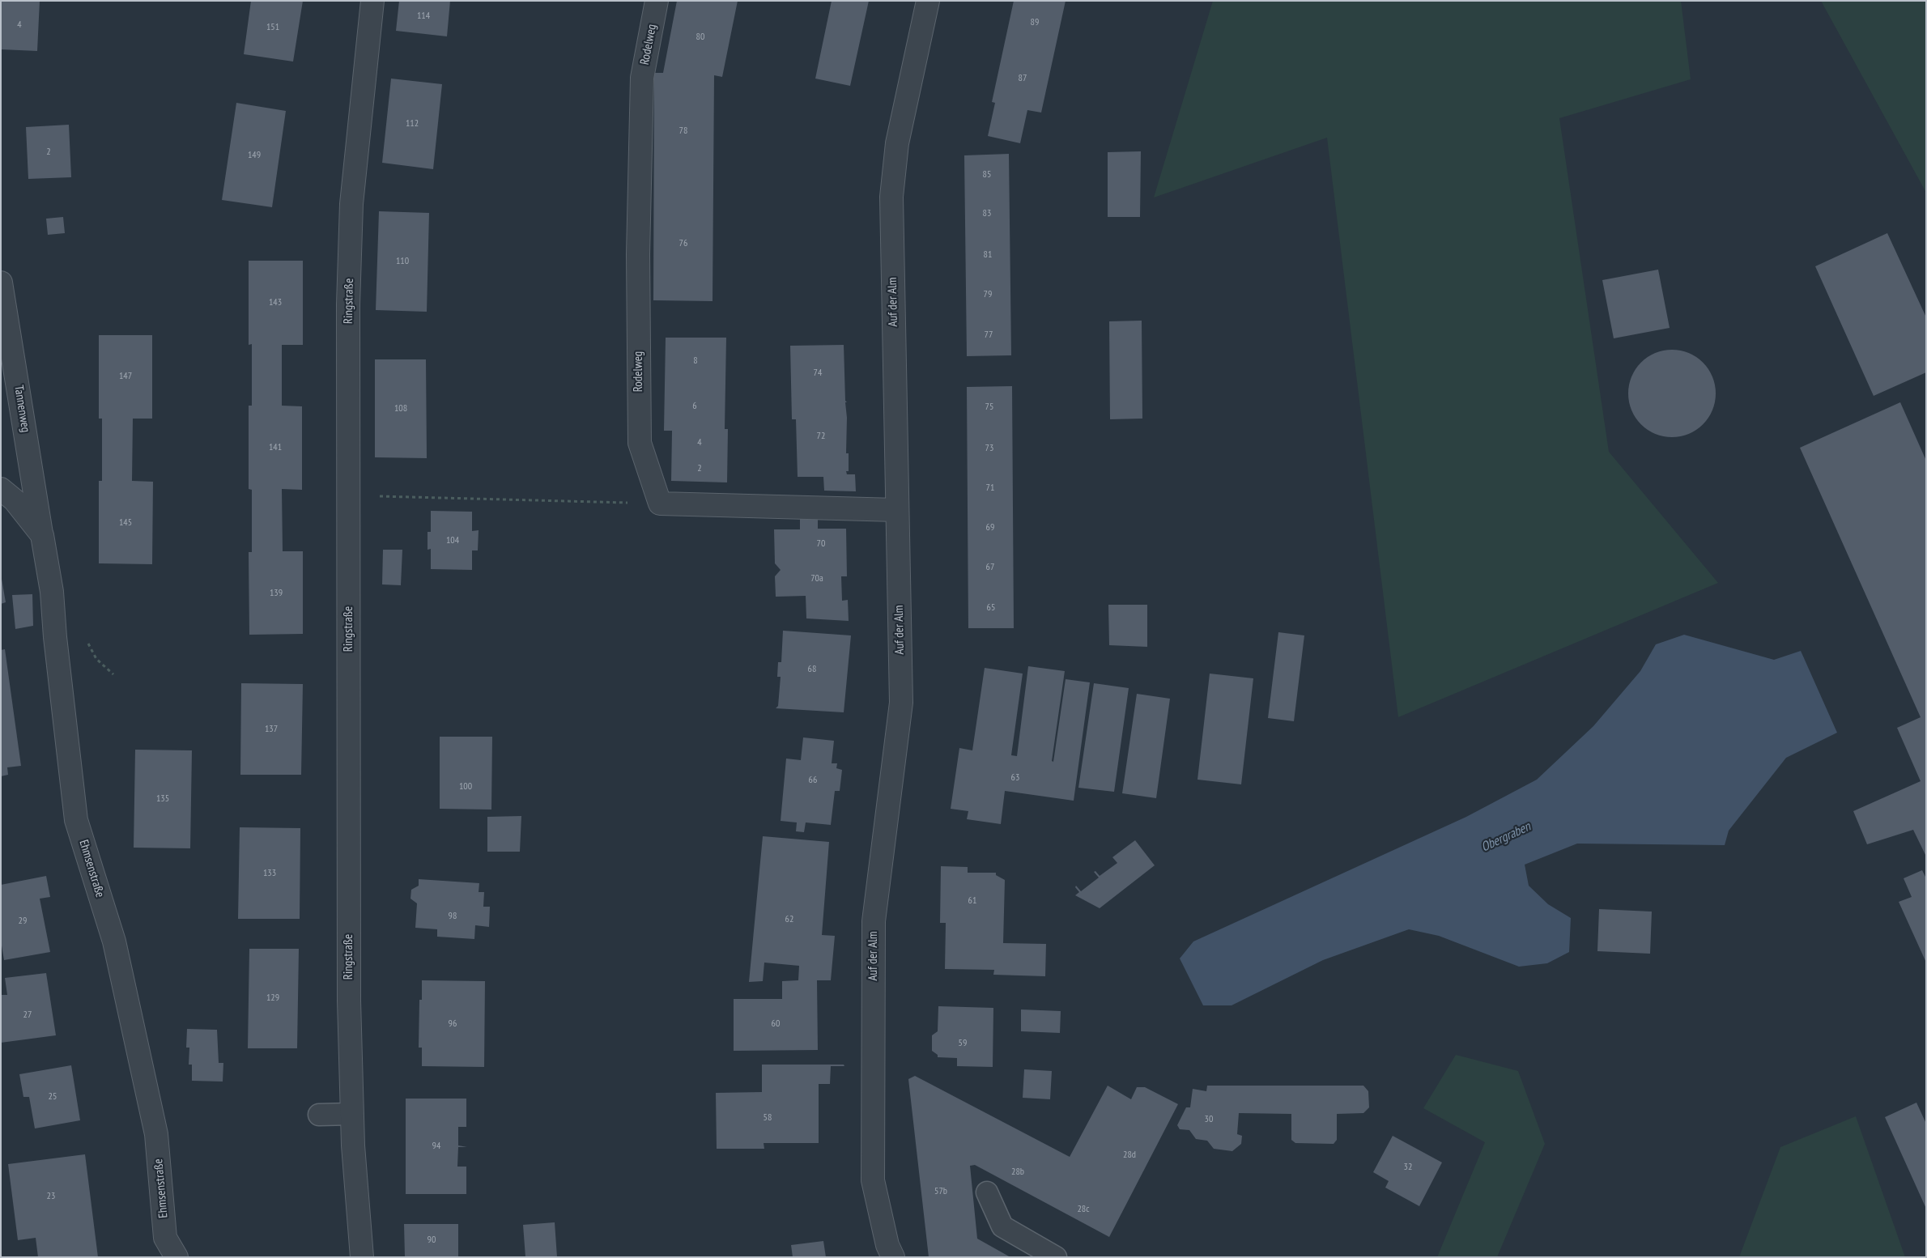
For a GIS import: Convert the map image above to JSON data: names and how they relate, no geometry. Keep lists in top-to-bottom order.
{
  "streets": {
    "street": [
      "Rodelweg",
      "Ringstraße",
      "Auf der Alm",
      "Tannenweg",
      "Ehmsenstraße"
    ]
  },
  "crossings": [
    ["Rodelweg", "Auf der Alm"],
    ["Tannenweg", "Ehmsenstraße"]
  ],
  "water": ["Obergraben"],
  "house_numbers": [
    "114",
    "89",
    "4",
    "151",
    "80",
    "87",
    "112",
    "78",
    "2",
    "149",
    "85",
    "83",
    "76",
    "81",
    "110",
    "79",
    "143",
    "77",
    "8",
    "74",
    "147",
    "6",
    "75",
    "108",
    "72",
    "4",
    "141",
    "73",
    "2",
    "71",
    "145",
    "69",
    "104",
    "70",
    "67",
    "70a",
    "139",
    "65",
    "68",
    "137",
    "63",
    "66",
    "100",
    "135",
    "133",
    "61",
    "98",
    "62",
    "29",
    "129",
    "27",
    "96",
    "60",
    "59",
    "25",
    "58",
    "30",
    "94",
    "28d",
    "32",
    "28b",
    "57b",
    "23",
    "28c",
    "90"
  ]
}
